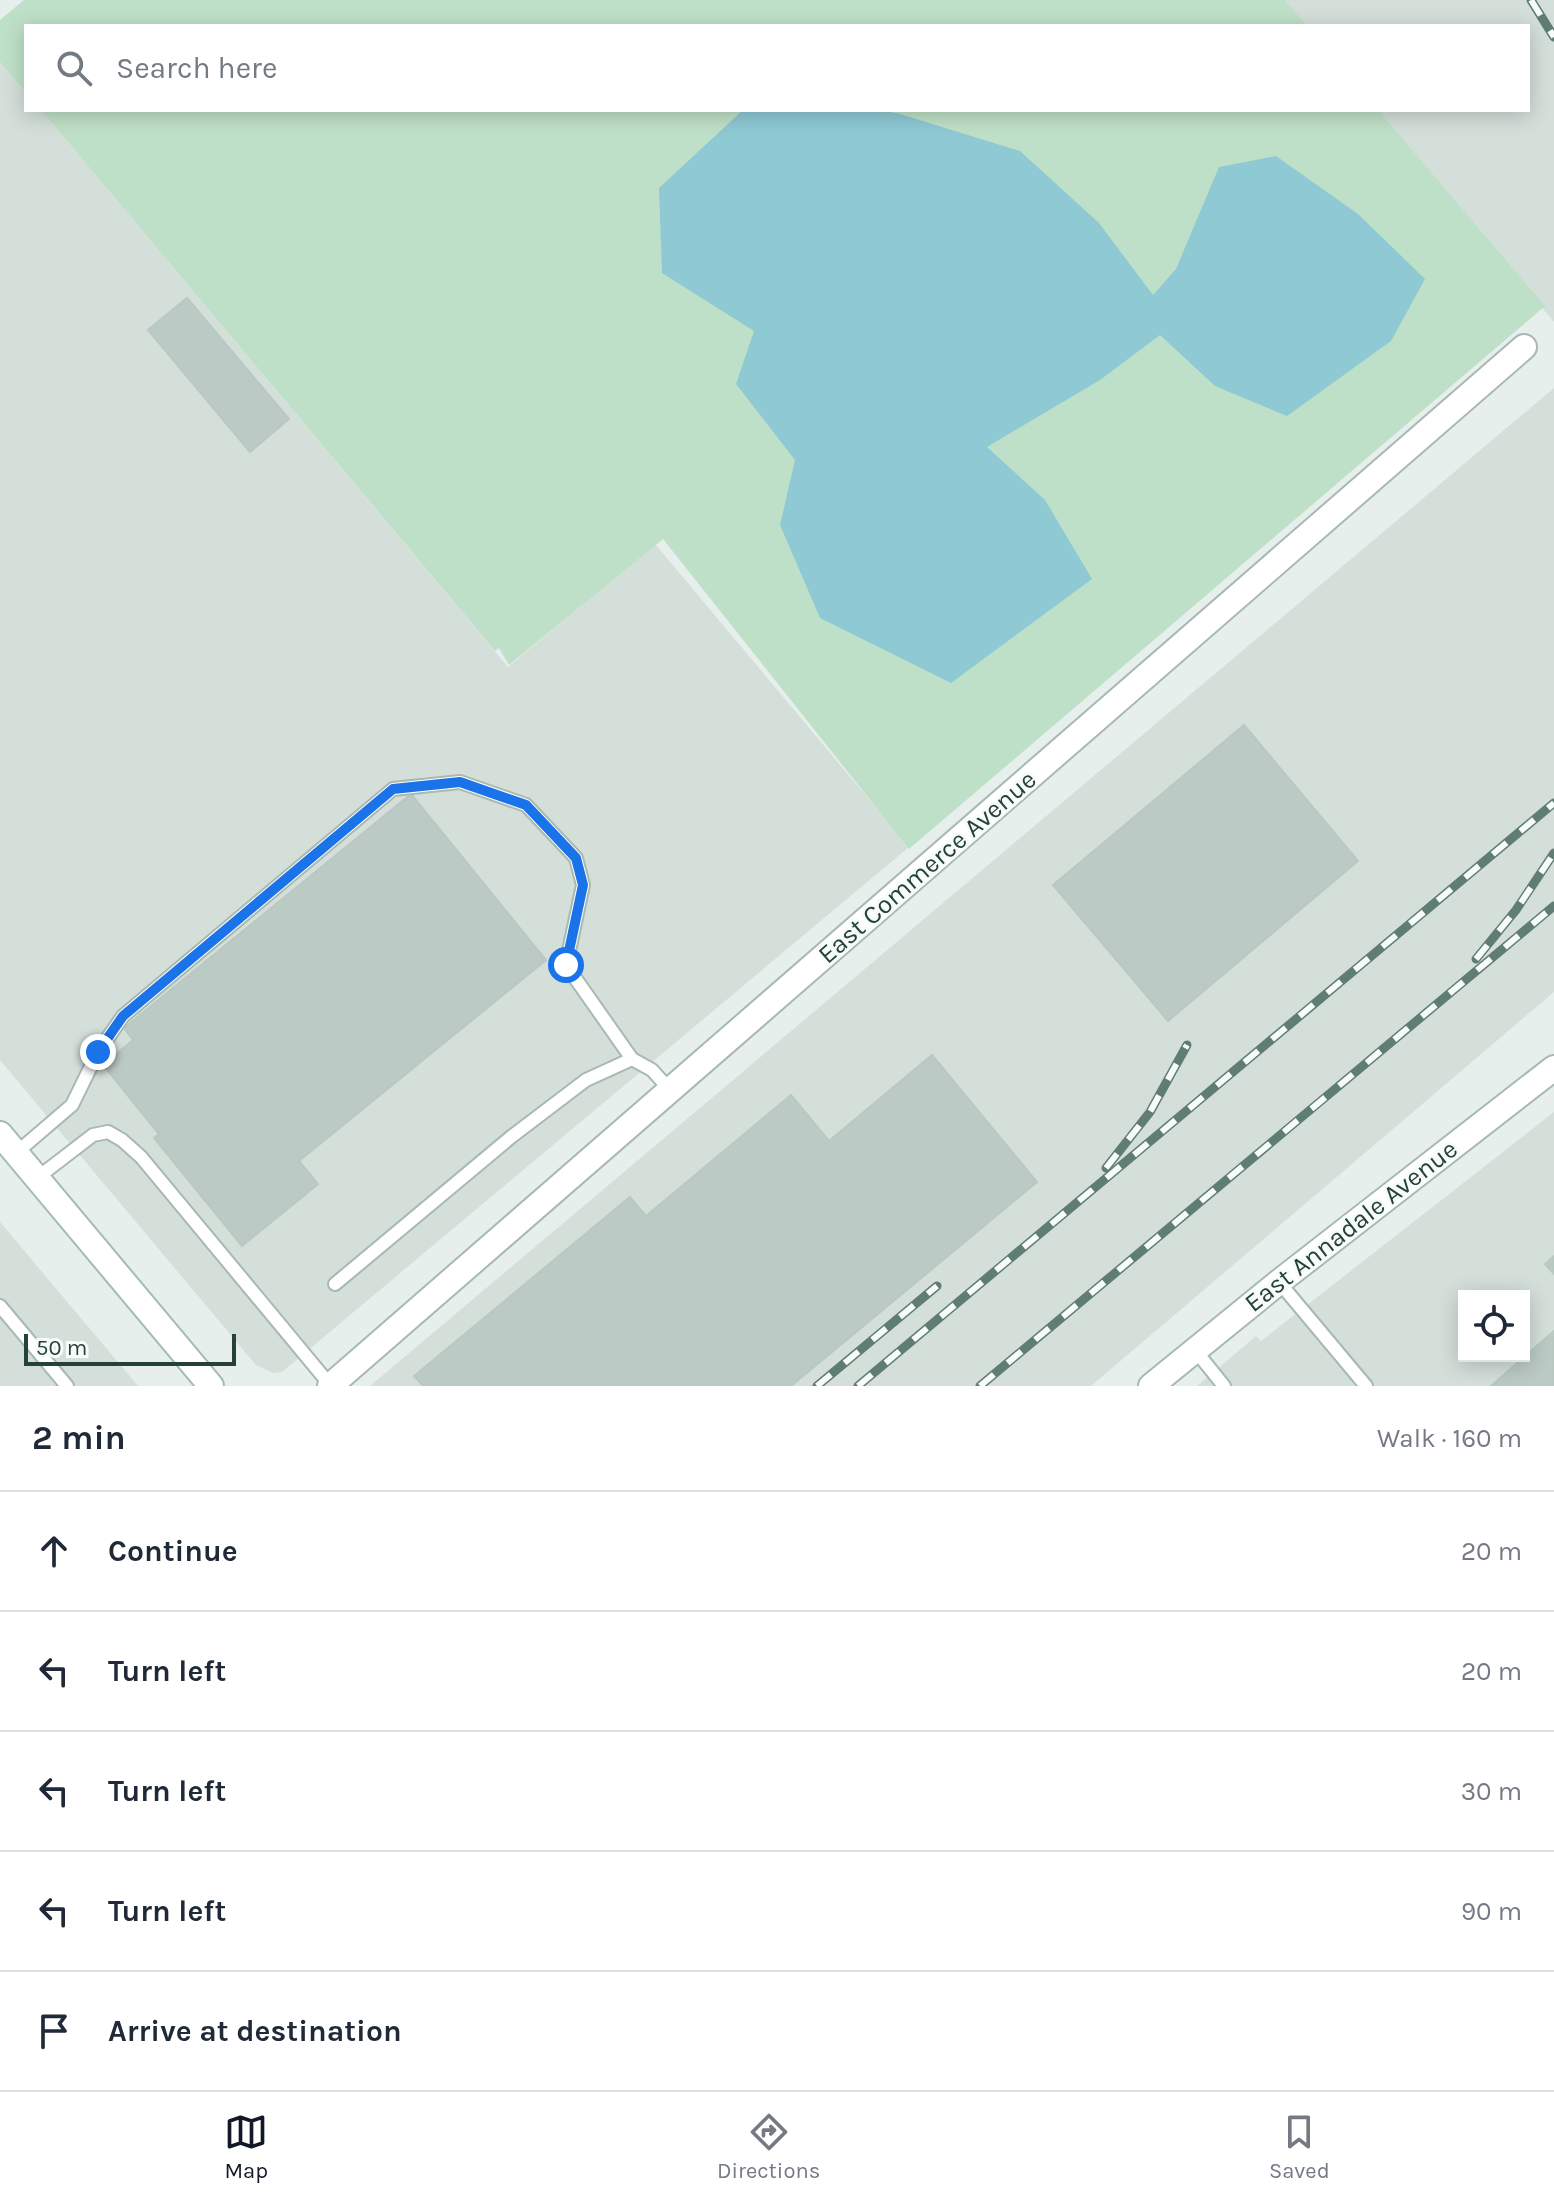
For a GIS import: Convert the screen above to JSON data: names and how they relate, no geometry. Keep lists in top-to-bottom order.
{
  "streets": {
    "street": ["East Commerce Avenue", "East Annadale Avenue"]
  },
  "scale_bar": "50 m",
  "page": {
    "search": "Search here",
    "scale": "50 m",
    "heading": ["2 min", "Walk · 160 m"],
    "list": [
      ["Continue", "20 m"],
      ["Turn left", "20 m"],
      ["Turn left", "30 m"],
      ["Turn left", "90 m"],
      "Arrive at destination"
    ],
    "nav": ["Map", "Directions", "Saved"]
  }
}
